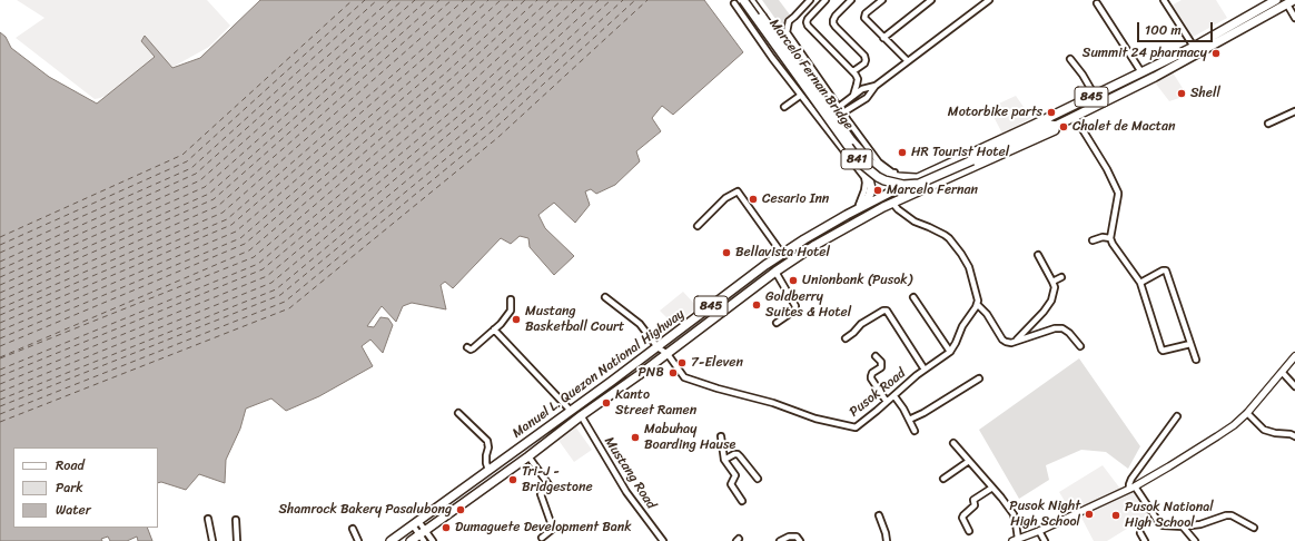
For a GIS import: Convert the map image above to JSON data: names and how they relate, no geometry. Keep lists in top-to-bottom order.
{
  "streets": {
    "main road": [
      "Marcelo Fernan Bridge",
      "845",
      "841",
      "Manuel L. Quezon National Highway"
    ],
    "street": ["Pusok Road", "Mustang Road"]
  },
  "crossings": [
    ["Marcelo Fernan Bridge", "Manuel L. Quezon National Highway"],
    ["Manuel L. Quezon National Highway", "Pusok Road"],
    ["Manuel L. Quezon National Highway", "Mustang Road"]
  ],
  "places": [
    "Summit 24 pharmacy",
    "Shell",
    "Motorbike parts",
    "Chalet de Mactan",
    "HR Tourist Hotel",
    "Marcelo Fernan",
    "Cesario Inn",
    "Bellavista Hotel",
    "Unionbank (Pusok)",
    "Goldberry Suites & Hotel",
    "Mustang Basketball Court",
    "7-Eleven",
    "PNB",
    "Kanto Street Ramen",
    "Mabuhay Boarding Hause",
    "Tri-J - Bridgestone",
    "Shamrock Bakery Pasalubong",
    "Pusok Night High School",
    "Pusok National High School",
    "Dumaguete Development Bank"
  ],
  "legend": ["Road", "Park", "Water"],
  "scale_bar": "100 m"
}
